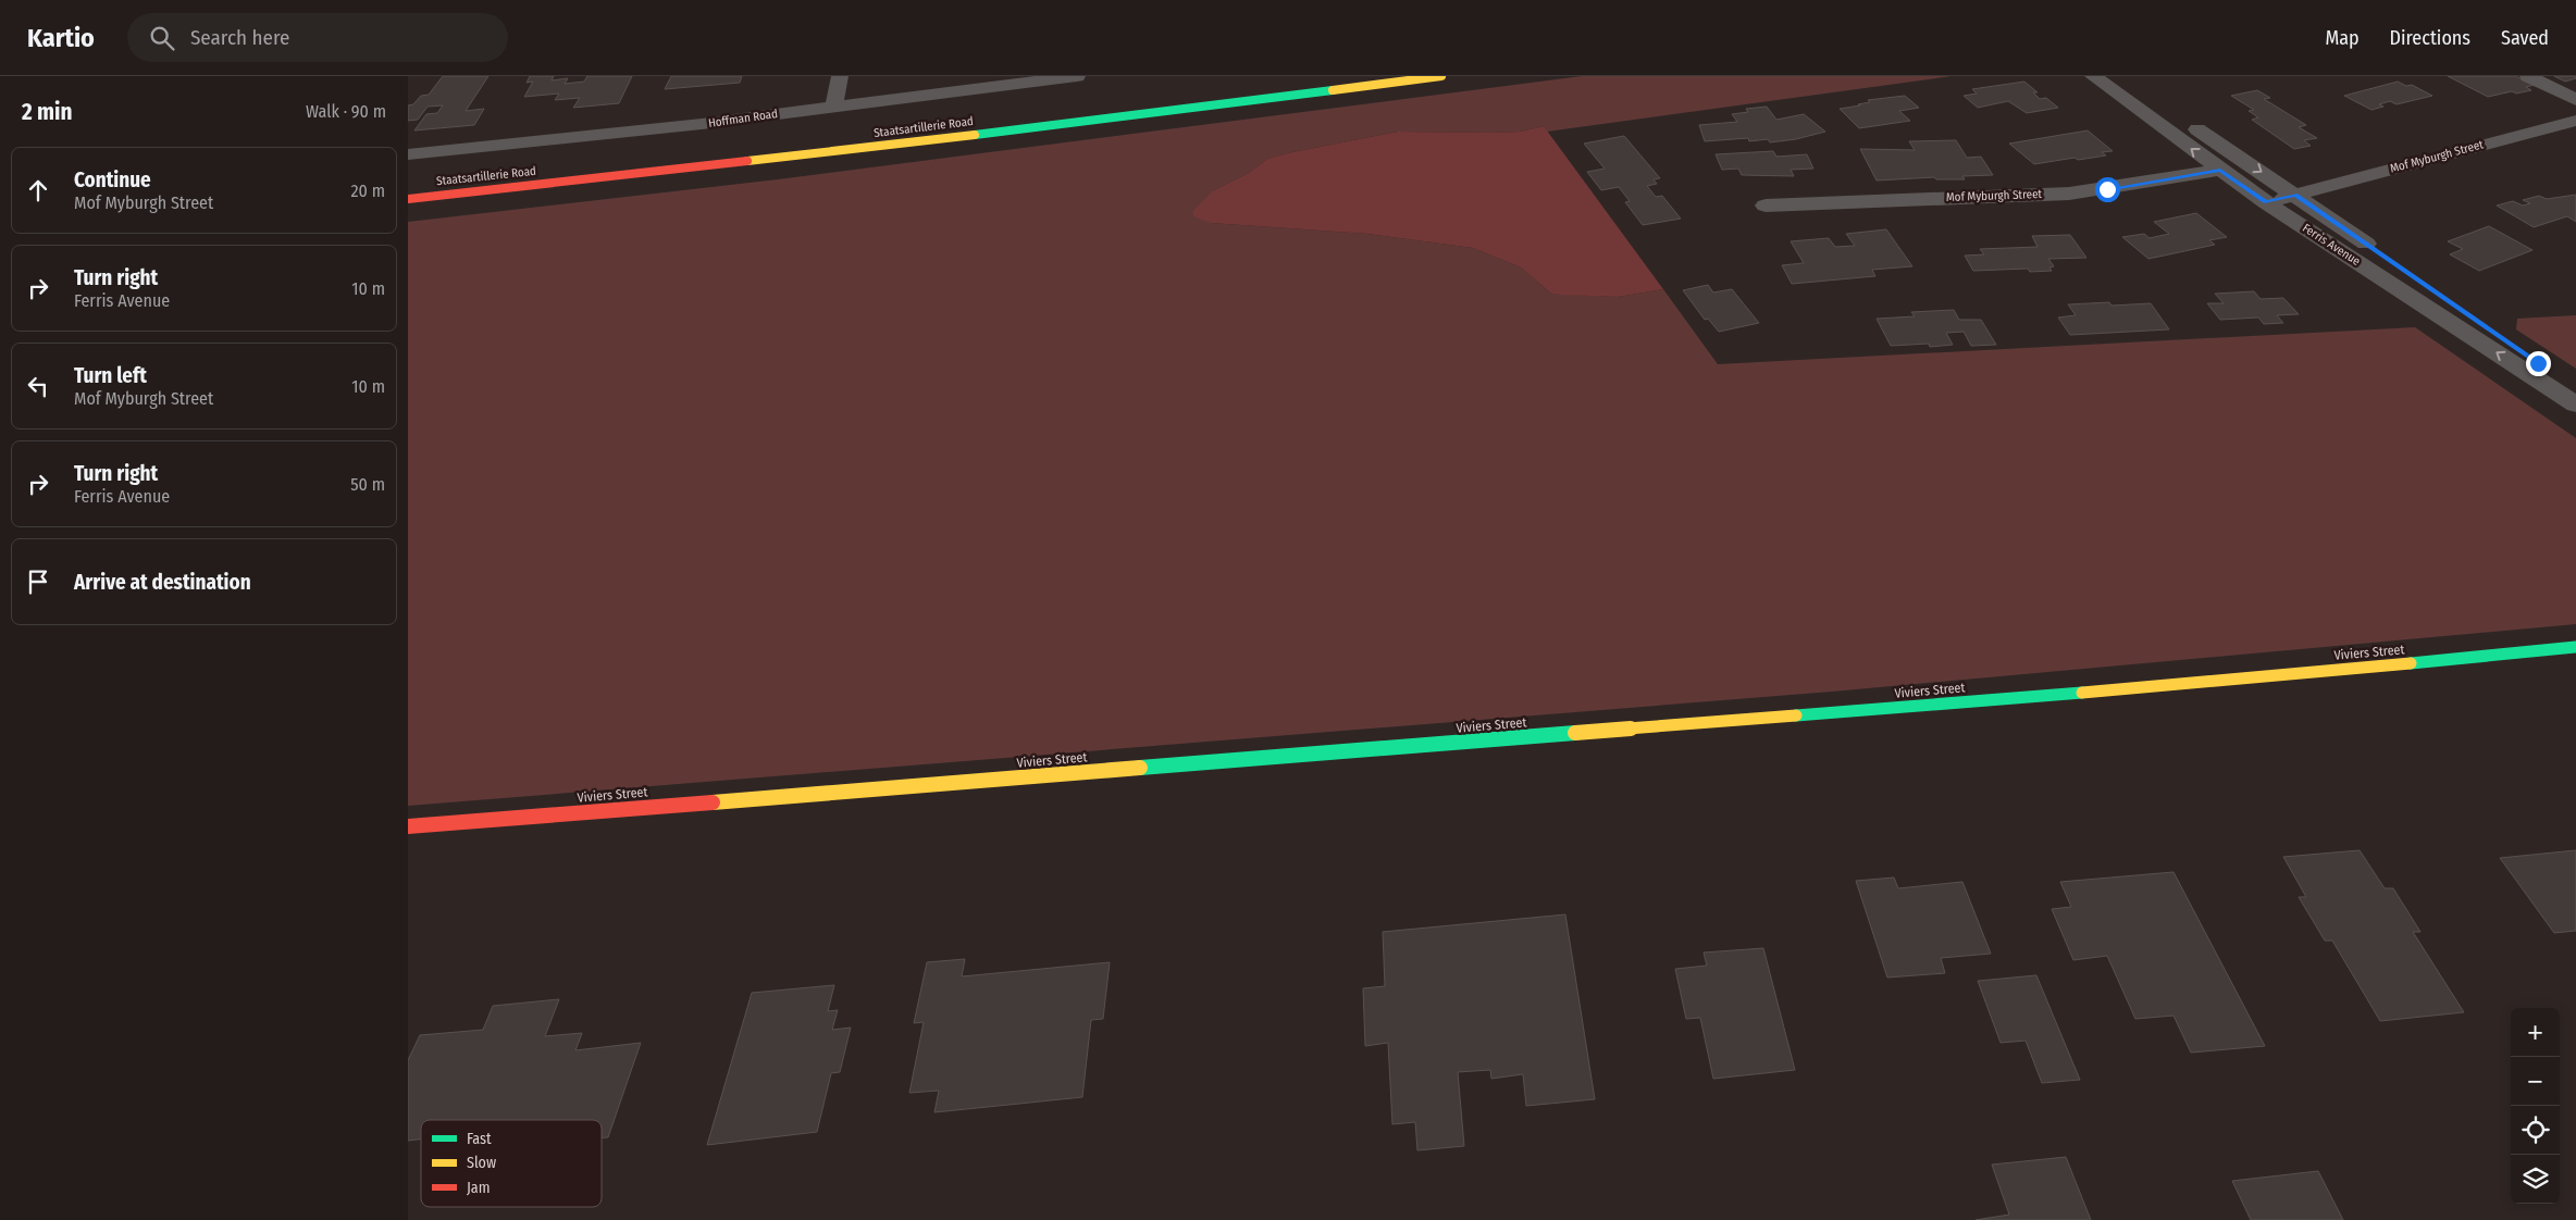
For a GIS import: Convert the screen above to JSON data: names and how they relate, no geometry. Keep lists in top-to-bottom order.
{
  "streets": {
    "street": [
      "Hoffman Road",
      "Staatsartillerie Road",
      "Mof Myburgh Street",
      "Ferris Avenue",
      "Viviers Street"
    ]
  },
  "crossings": [
    ["Mof Myburgh Street", "Ferris Avenue"]
  ],
  "legend": ["Fast", "Slow", "Jam"],
  "page": {
    "header": "Kartio",
    "search": "Search here",
    "nav": ["Map", "Directions", "Saved"],
    "heading": ["2 min", "Walk · 90 m"],
    "list": [
      ["Continue", "Mof Myburgh Street", "20 m"],
      ["Turn right", "Ferris Avenue", "10 m"],
      ["Turn left", "Mof Myburgh Street", "10 m"],
      ["Turn right", "Ferris Avenue", "50 m"],
      "Arrive at destination"
    ],
    "map_buttons": ["+", "−"]
  }
}
